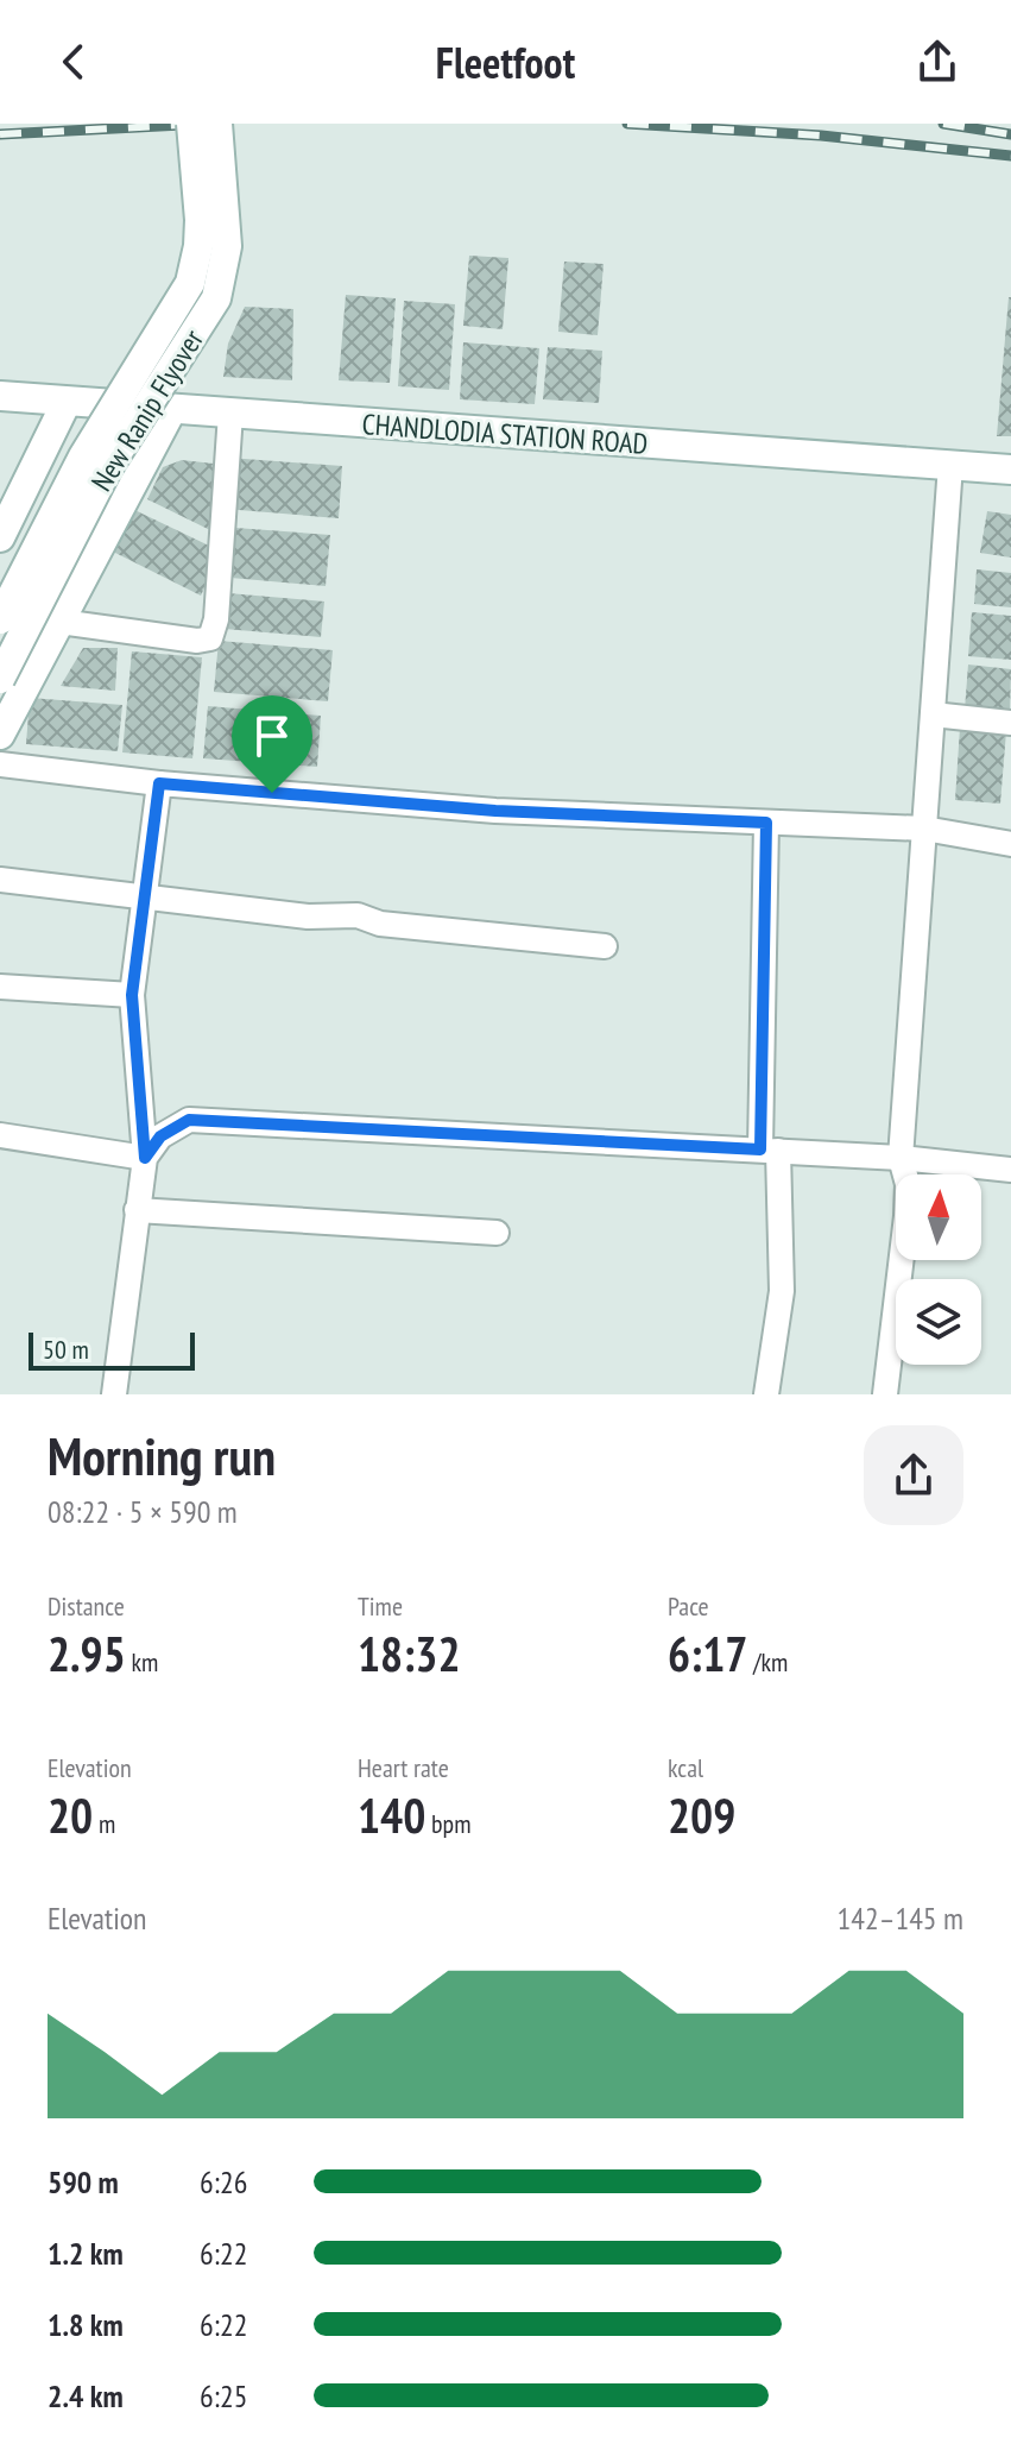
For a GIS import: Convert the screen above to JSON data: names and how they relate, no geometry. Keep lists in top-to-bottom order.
{
  "streets": {
    "street": ["New Ranip Flyover", "CHANDLODIA STATION ROAD"]
  },
  "scale_bar": "50 m",
  "north": "top",
  "page": {
    "header": "Fleetfoot",
    "scale": "50 m",
    "heading": ["Morning run", "08:22 · 5 × 590 m"],
    "stats": [
      ["Distance", "2.95 km"],
      ["Time", "18:32"],
      ["Pace", "6:17 /km"],
      ["Elevation", "20 m"],
      ["Heart rate", "140 bpm"],
      ["kcal", "209"]
    ],
    "chart": ["Elevation", "142–145 m"],
    "list": [
      {
        "name": "590 m",
        "note": "6:26"
      },
      {
        "name": "1.2 km",
        "note": "6:22"
      },
      {
        "name": "1.8 km",
        "note": "6:22"
      },
      {
        "name": "2.4 km",
        "note": "6:25"
      }
    ]
  }
}
